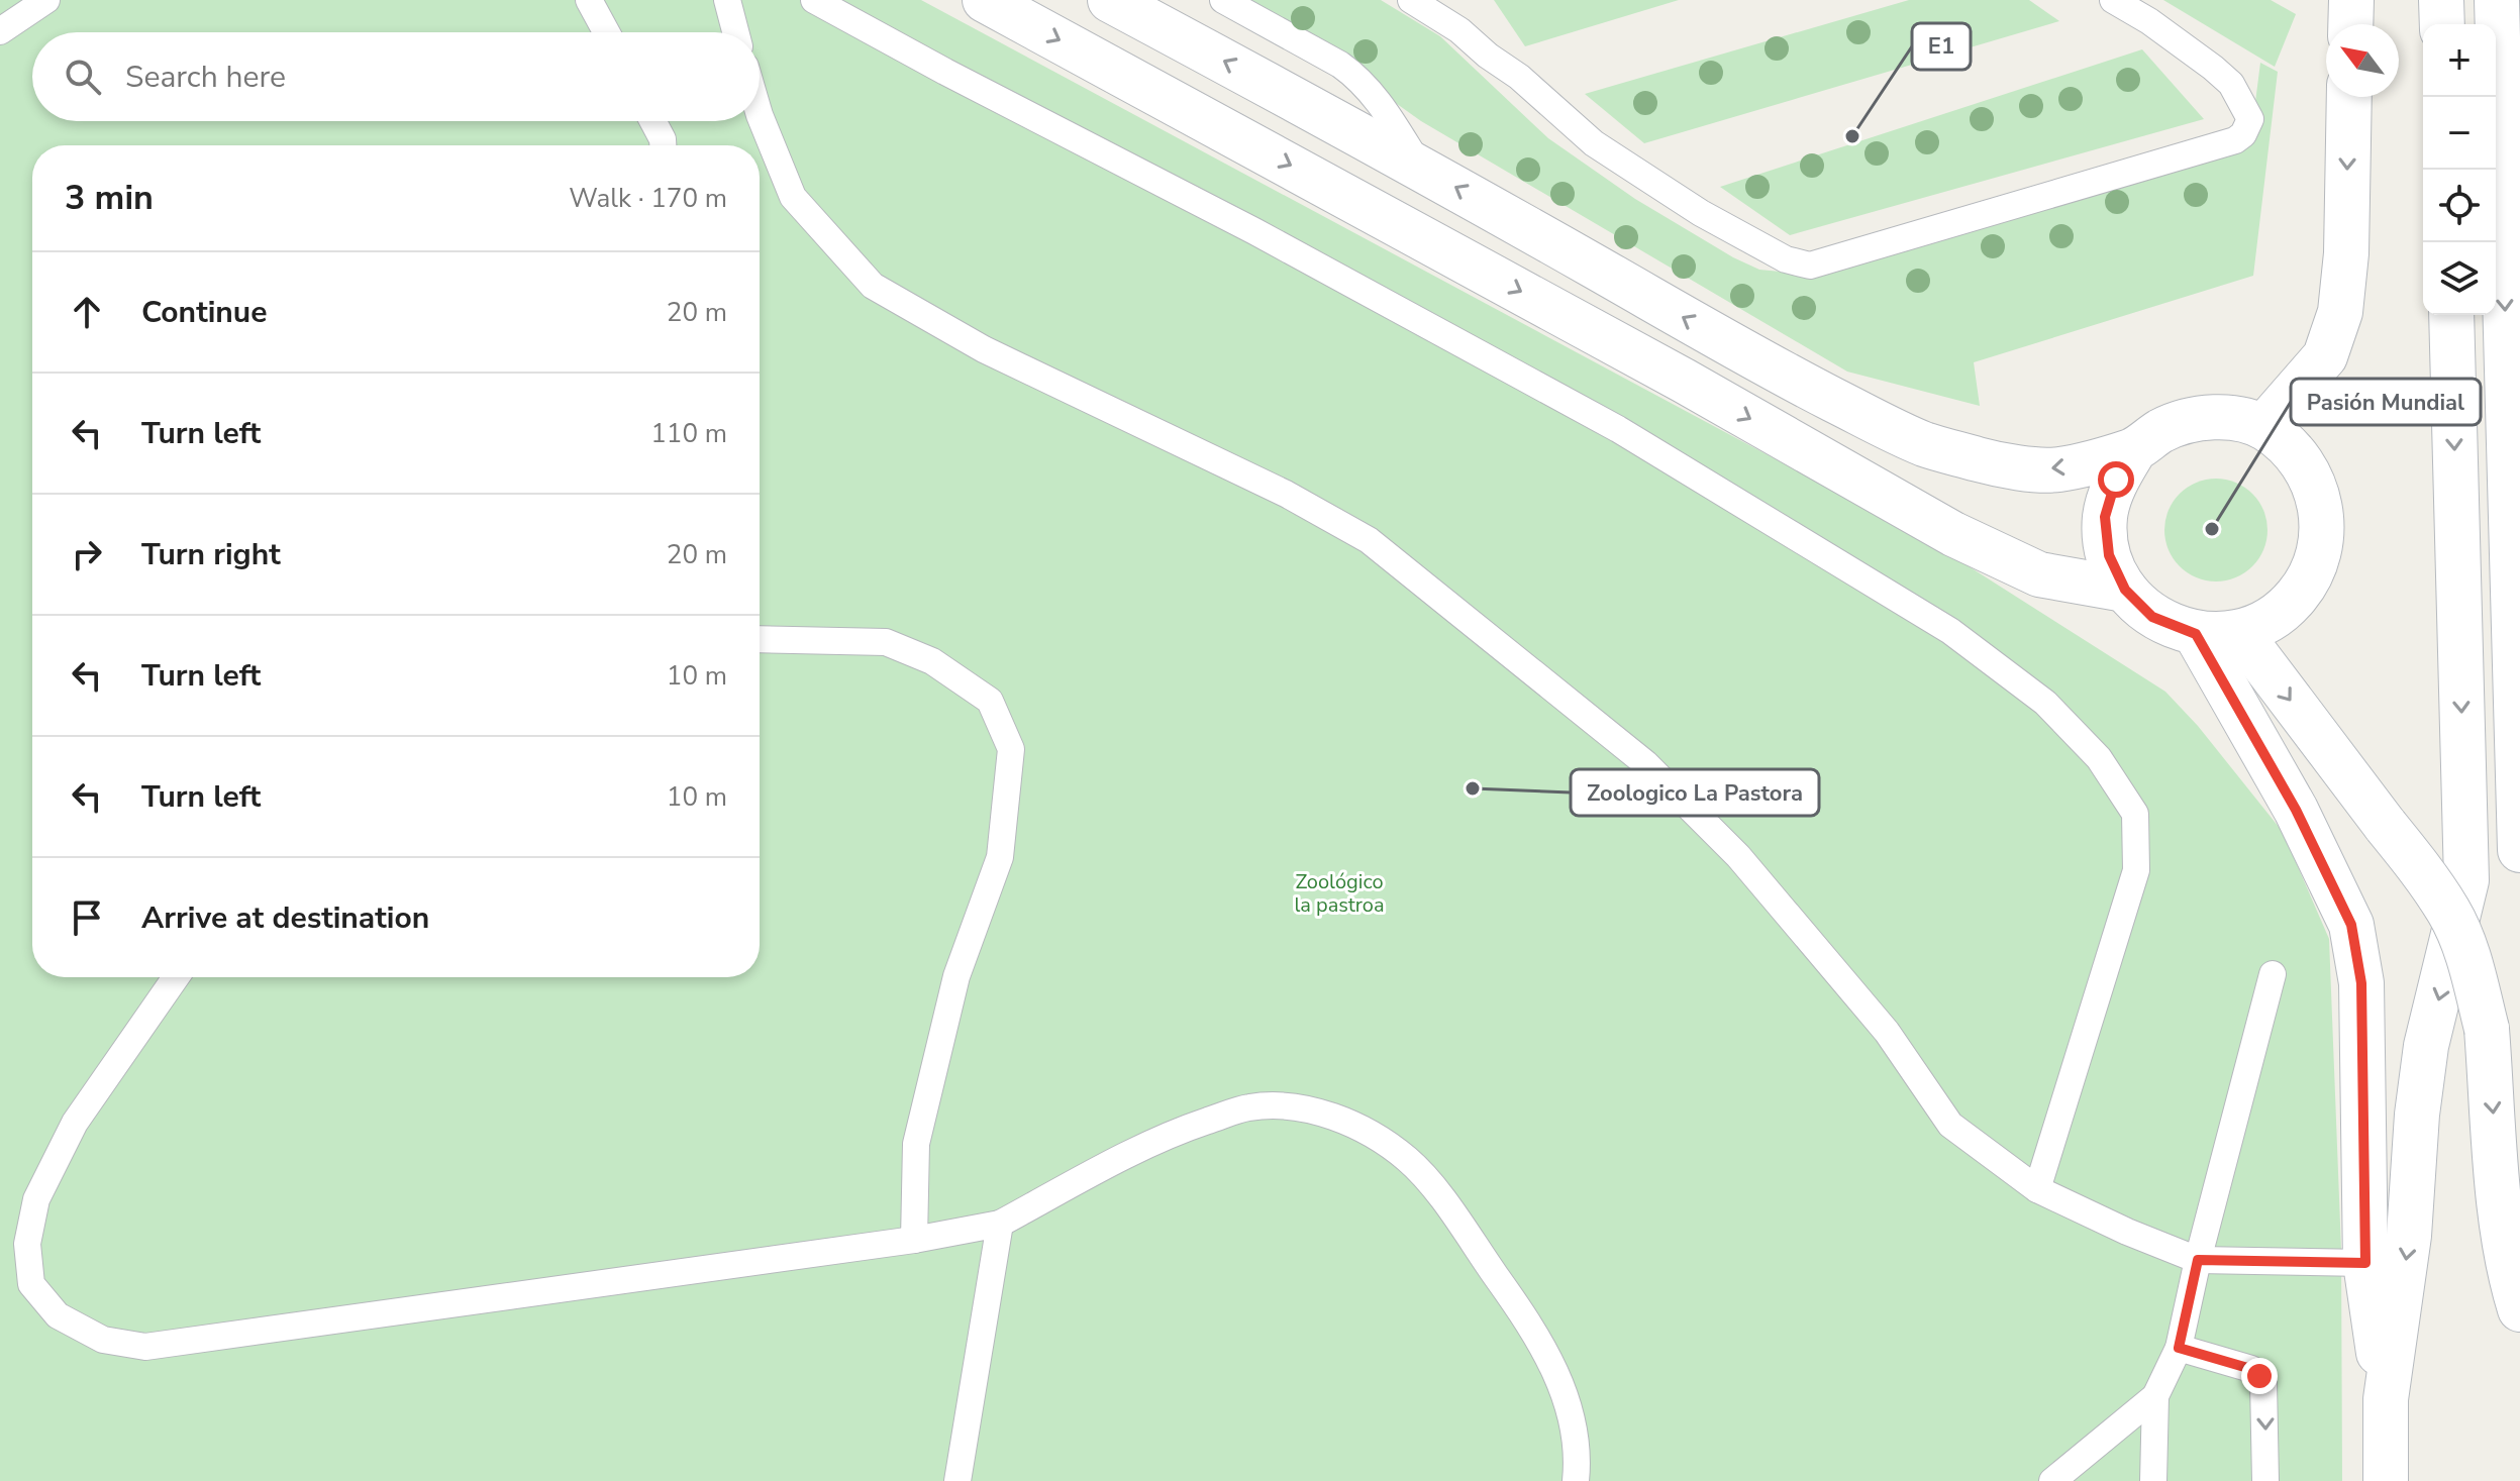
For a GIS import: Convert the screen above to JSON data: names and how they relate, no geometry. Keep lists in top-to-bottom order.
{
  "parks": ["Zoológico la pastroa"],
  "places": ["E1", "Pasión Mundial", "Zoologico La Pastora"],
  "north": "top left",
  "page": {
    "map_buttons": ["+", "−"],
    "search": "Search here",
    "heading": ["3 min", "Walk · 170 m"],
    "list": [
      ["Continue", "20 m"],
      ["Turn left", "110 m"],
      ["Turn right", "20 m"],
      ["Turn left", "10 m"],
      ["Turn left", "10 m"],
      "Arrive at destination"
    ]
  }
}
